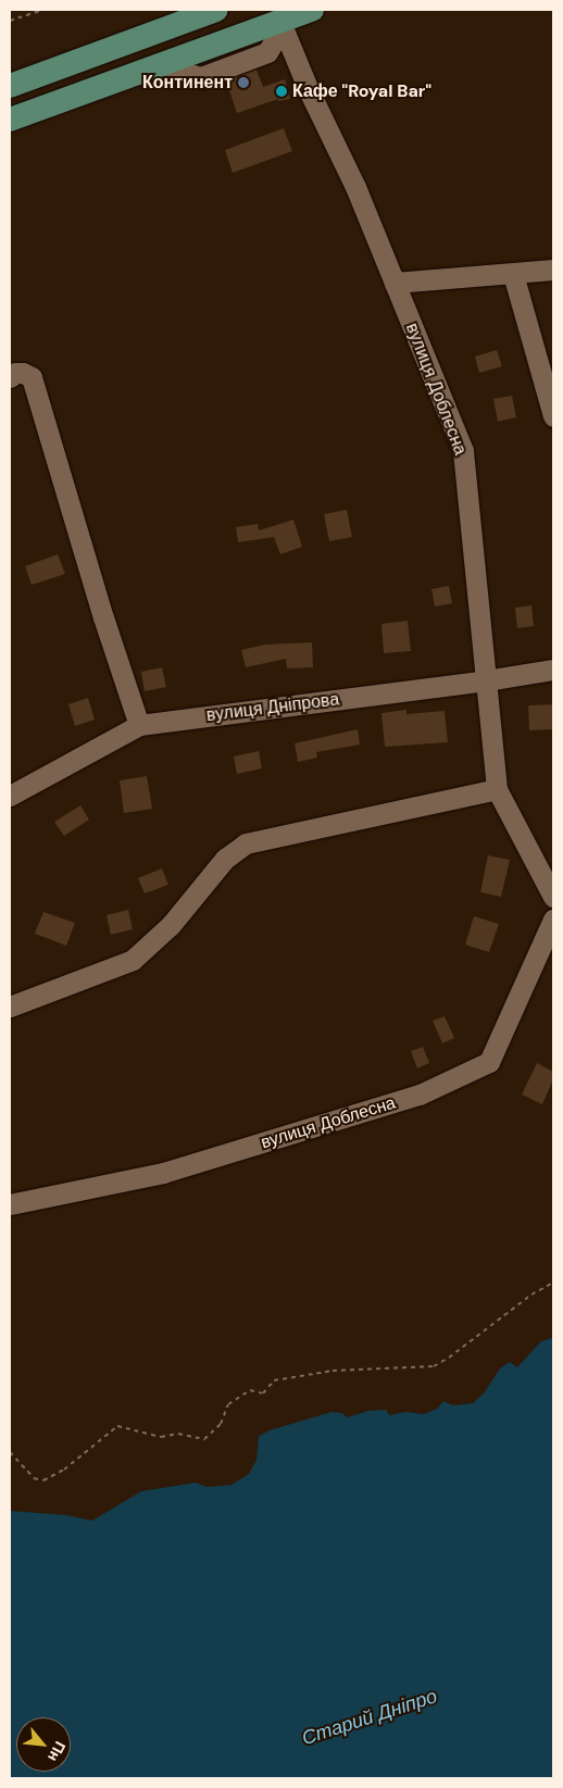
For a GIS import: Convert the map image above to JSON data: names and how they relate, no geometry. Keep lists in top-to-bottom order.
{
  "streets": {
    "street": ["вулиця Доблесна", "вулиця Дніпрова"]
  },
  "crossings": [
    ["вулиця Доблесна", "вулиця Дніпрова"]
  ],
  "water": ["Старий Дніпро"],
  "places": ["Континент", "Кафе \"Royal Bar\""],
  "north": "bottom right"
}
